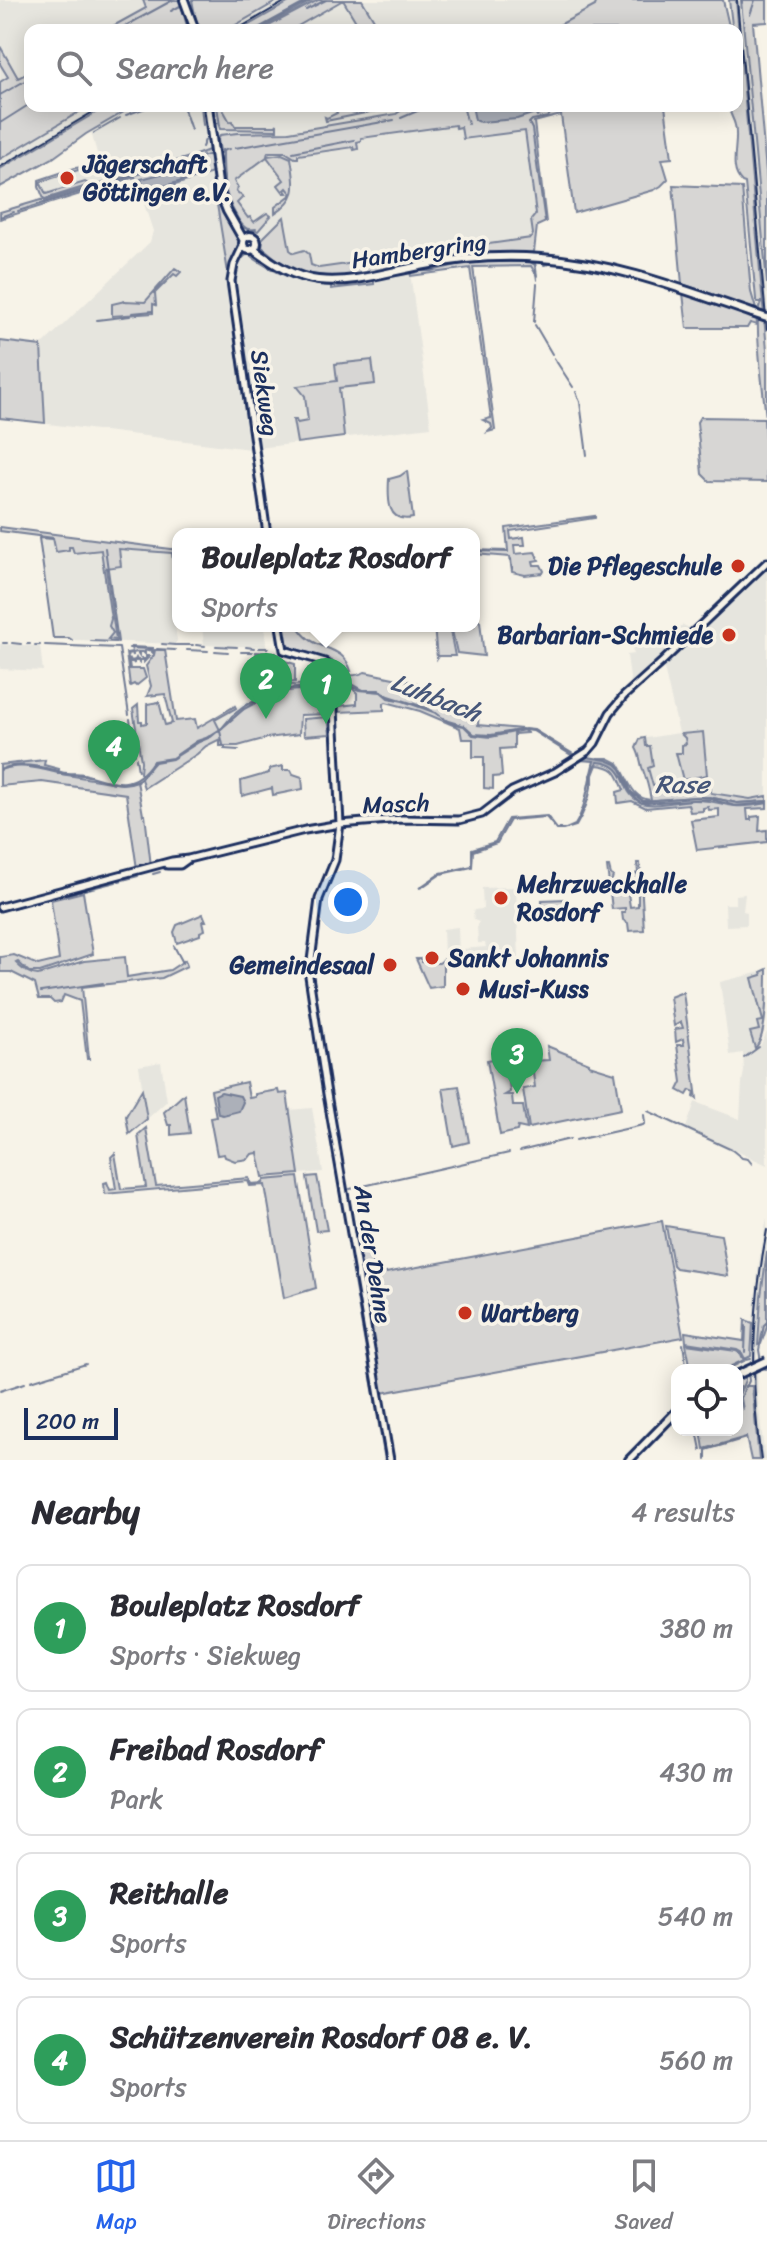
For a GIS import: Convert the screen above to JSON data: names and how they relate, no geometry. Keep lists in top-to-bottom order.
{
  "streets": {
    "main road": ["Hambergring"],
    "street": ["Siekweg", "Masch", "An der Dehne"]
  },
  "crossings": [
    ["Hambergring", "Siekweg"],
    ["Masch", "An der Dehne"]
  ],
  "water": ["Luhbach", "Rase"],
  "places": [
    "Jägerschaft Göttingen e.V.",
    "Die Pflegeschule",
    "Barbarian-Schmiede",
    "Mehrzweckhalle Rosdorf",
    "Sankt Johannis",
    "Gemeindesaal",
    "Musi-Kuss",
    "Wartberg"
  ],
  "scale_bar": "200 m",
  "page": {
    "search": "Search here",
    "popup": ["Bouleplatz Rosdorf", "Sports"],
    "pins": [
      "2",
      "1",
      "4",
      "3"
    ],
    "scale": "200 m",
    "heading": ["Nearby", "4 results"],
    "list": [
      {
        "mark": "1",
        "name": "Bouleplatz Rosdorf",
        "note": "Sports · Siekweg",
        "value": "380 m"
      },
      {
        "mark": "2",
        "name": "Freibad Rosdorf",
        "note": "Park",
        "value": "430 m"
      },
      {
        "mark": "3",
        "name": "Reithalle",
        "note": "Sports",
        "value": "540 m"
      },
      {
        "mark": "4",
        "name": "Schützenverein Rosdorf 08 e. V.",
        "note": "Sports",
        "value": "560 m"
      }
    ],
    "nav": ["Map", "Directions", "Saved"]
  }
}
